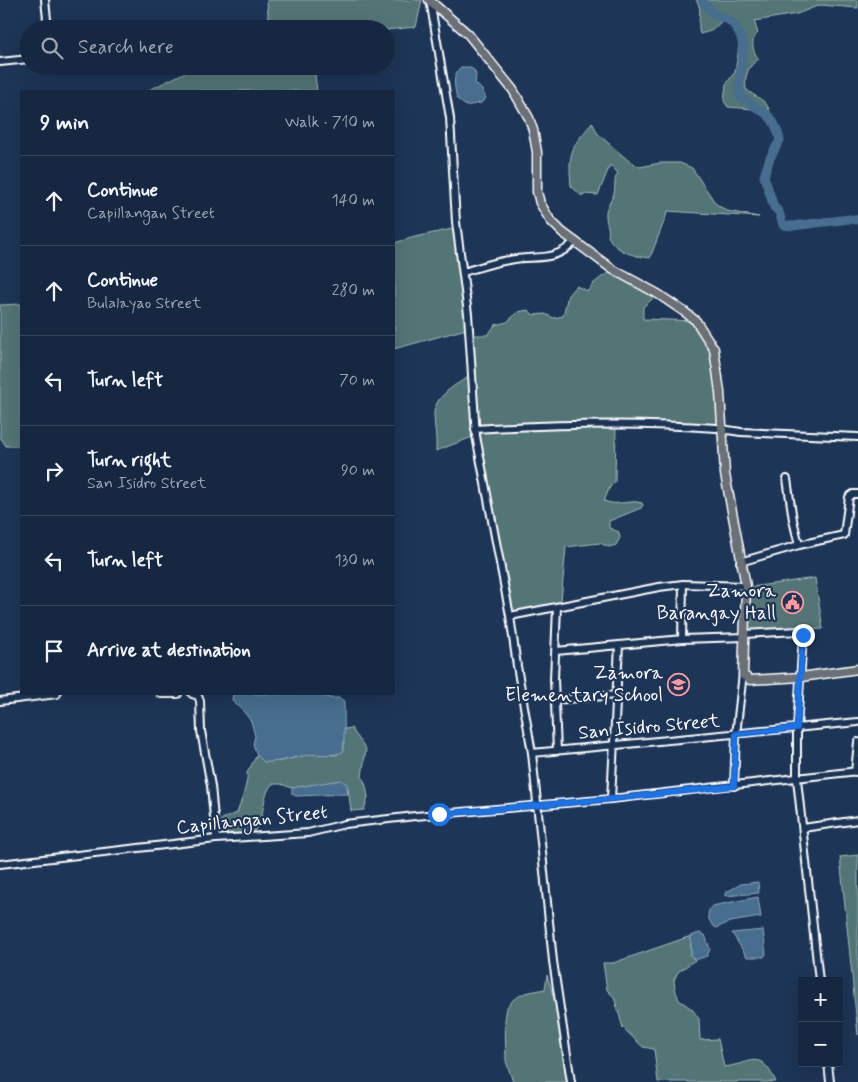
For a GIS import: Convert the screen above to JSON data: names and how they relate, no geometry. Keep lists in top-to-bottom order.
{
  "streets": {
    "street": ["San Isidro Street", "Capillangan Street"]
  },
  "places": {
    "public building": ["Zamora Barangay Hall"],
    "school or university": ["Zamora Elementary School"]
  },
  "page": {
    "search": "Search here",
    "heading": ["9 min", "Walk · 710 m"],
    "list": [
      ["Continue", "Capillangan Street", "140 m"],
      ["Continue", "Bulalayao Street", "280 m"],
      ["Turn left", "70 m"],
      ["Turn right", "San Isidro Street", "90 m"],
      ["Turn left", "130 m"],
      "Arrive at destination"
    ],
    "map_buttons": ["+", "−"]
  }
}
